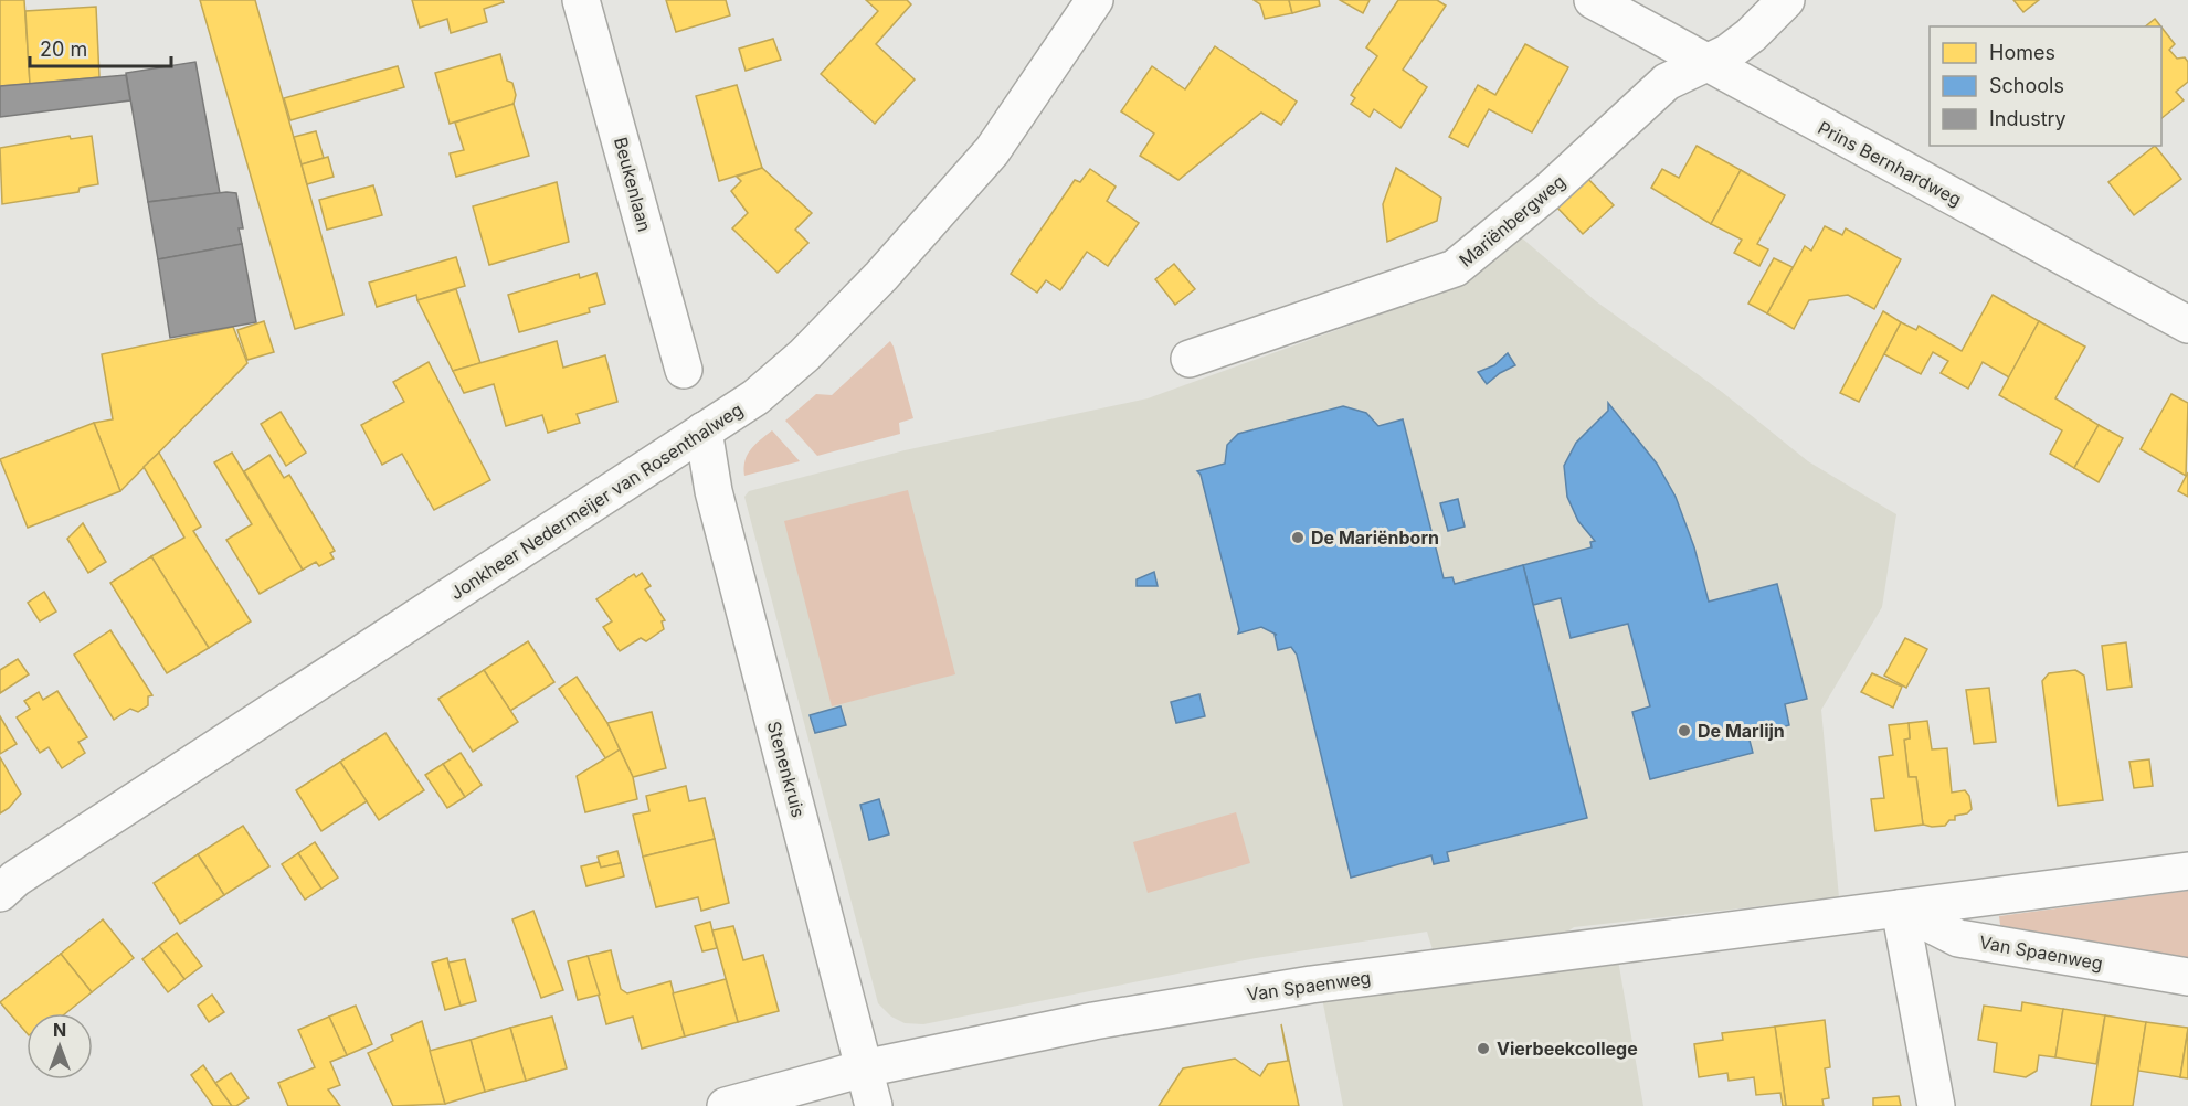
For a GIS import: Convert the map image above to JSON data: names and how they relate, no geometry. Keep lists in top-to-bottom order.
{
  "streets": {
    "street": [
      "Prins Bernhardweg",
      "Beukenlaan",
      "Mariënbergweg",
      "Jonkheer Nedermeijer van Rosenthalweg",
      "Stenenkruis",
      "Van Spaenweg"
    ]
  },
  "crossings": [
    ["Prins Bernhardweg", "Mariënbergweg"],
    ["Jonkheer Nedermeijer van Rosenthalweg", "Stenenkruis"],
    ["Stenenkruis", "Van Spaenweg"]
  ],
  "places": ["De Mariënborn", "De Marlijn", "Vierbeekcollege"],
  "legend": ["Homes", "Schools", "Industry"],
  "scale_bar": "20 m",
  "north": "top"
}
